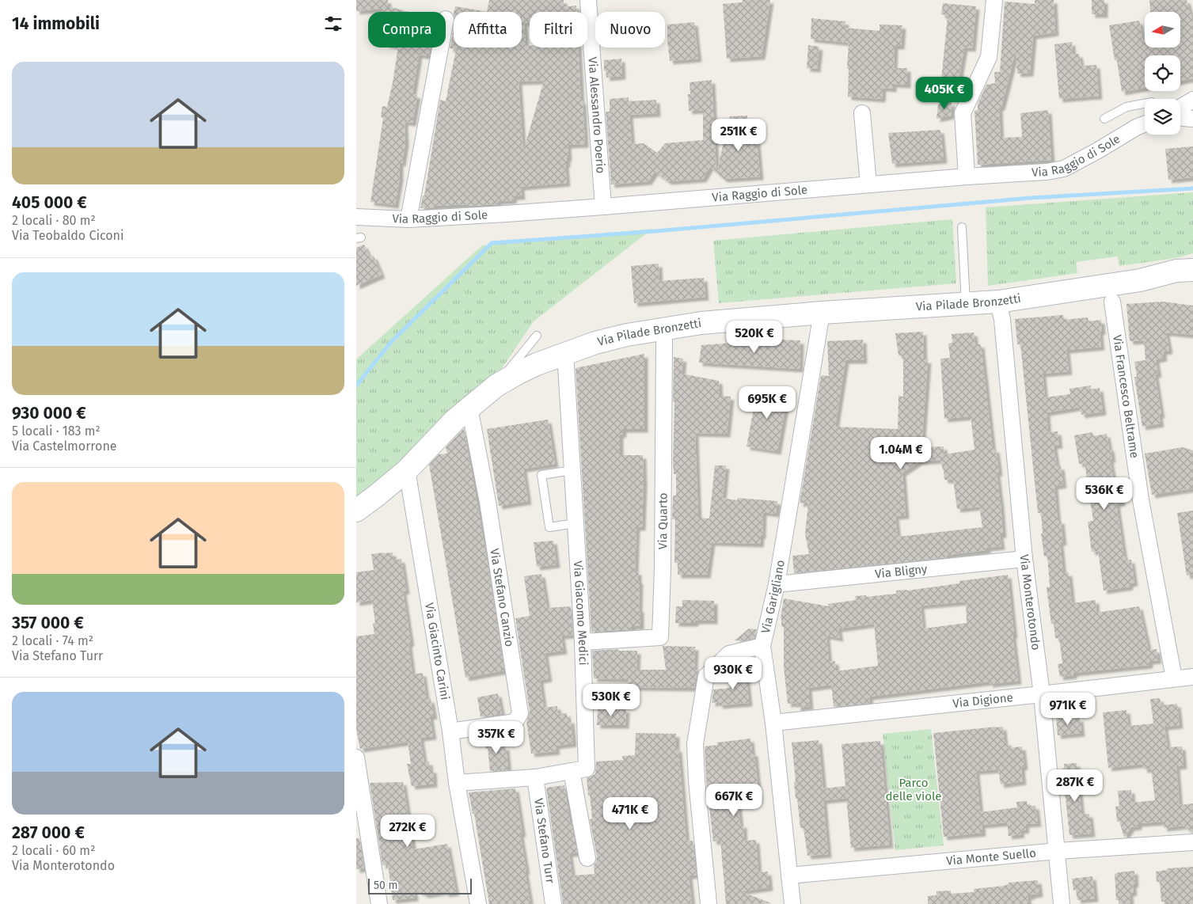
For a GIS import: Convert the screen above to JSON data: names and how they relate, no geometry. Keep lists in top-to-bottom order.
{
  "streets": {
    "main road": ["Via Pilade Bronzetti"],
    "street": [
      "Via Alessandro Poerio",
      "Via Raggio di Sole",
      "Via Francesco Beltrame",
      "Via Quarto",
      "Via Bligny",
      "Via Garigliano",
      "Via Stefano Canzio",
      "Via Monterotondo",
      "Via Giacomo Medici",
      "Via Giacinto Carini",
      "Via Digione",
      "Via Stefano Turr",
      "Via Monte Suello"
    ]
  },
  "crossings": [
    ["Via Alessandro Poerio", "Via Raggio di Sole"],
    ["Via Pilade Bronzetti", "Via Quarto"],
    ["Via Pilade Bronzetti", "Via Garigliano"],
    ["Via Pilade Bronzetti", "Via Stefano Canzio"],
    ["Via Pilade Bronzetti", "Via Monterotondo"],
    ["Via Pilade Bronzetti", "Via Giacomo Medici"],
    ["Via Pilade Bronzetti", "Via Giacinto Carini"],
    ["Via Francesco Beltrame", "Via Digione"],
    ["Via Quarto", "Via Giacomo Medici"],
    ["Via Bligny", "Via Garigliano"],
    ["Via Bligny", "Via Monterotondo"],
    ["Via Garigliano", "Via Digione"],
    ["Via Garigliano", "Via Monte Suello"],
    ["Via Stefano Canzio", "Via Giacinto Carini"],
    ["Via Monterotondo", "Via Digione"],
    ["Via Monterotondo", "Via Monte Suello"]
  ],
  "parks": ["Parco delle viole"],
  "scale_bar": "50 m",
  "north": "left",
  "page": {
    "heading": "14 immobili",
    "chip": [
      "Compra",
      "Affitta",
      "Filtri",
      "Nuovo"
    ],
    "list": [
      {
        "name": "405 000 €",
        "note": "2 locali · 80 m² · Via Teobaldo Ciconi"
      },
      {
        "name": "930 000 €",
        "note": "5 locali · 183 m² · Via Castelmorrone"
      },
      {
        "name": "357 000 €",
        "note": "2 locali · 74 m² · Via Stefano Turr"
      },
      {
        "name": "287 000 €",
        "note": "2 locali · 60 m² · Via Monterotondo"
      }
    ],
    "price": [
      "405K €",
      "251K €",
      "520K €",
      "695K €",
      "1.04M €",
      "536K €",
      "930K €",
      "530K €",
      "971K €",
      "357K €",
      "287K €",
      "667K €",
      "471K €",
      "272K €"
    ],
    "scale": "50 m"
  }
}
